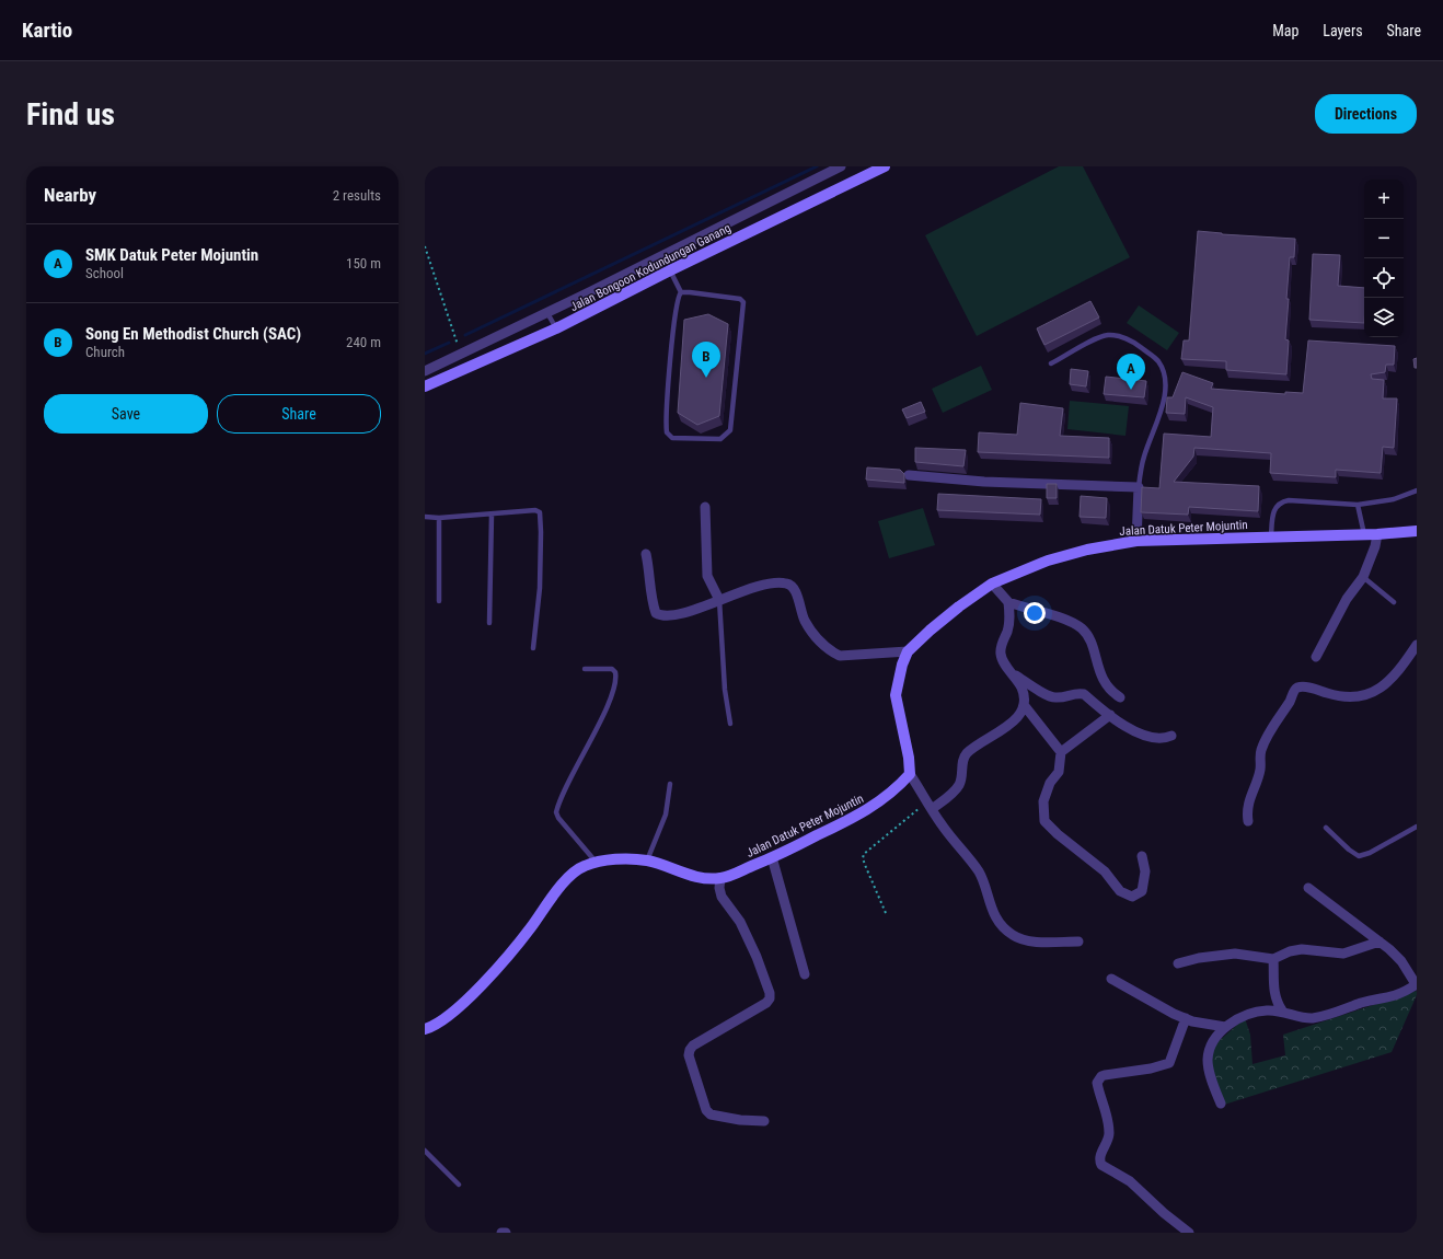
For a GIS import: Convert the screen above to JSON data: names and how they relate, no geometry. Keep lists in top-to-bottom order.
{
  "streets": {
    "street": ["Jalan Bongoon Kodundungan Ganang", "Jalan Datuk Peter Mojuntin"]
  },
  "page": {
    "header": "Kartio",
    "nav": ["Map", "Layers", "Share"],
    "buttons": [
      "Directions",
      ["Save", "Share"]
    ],
    "title": "Find us",
    "heading": ["Nearby", "2 results"],
    "map_buttons": ["+", "−"],
    "list": [
      {
        "mark": "A",
        "name": "SMK Datuk Peter Mojuntin",
        "note": "School",
        "value": "150 m"
      },
      {
        "mark": "B",
        "name": "Song En Methodist Church (SAC)",
        "note": "Church",
        "value": "240 m"
      }
    ],
    "pins": ["B", "A"]
  }
}
